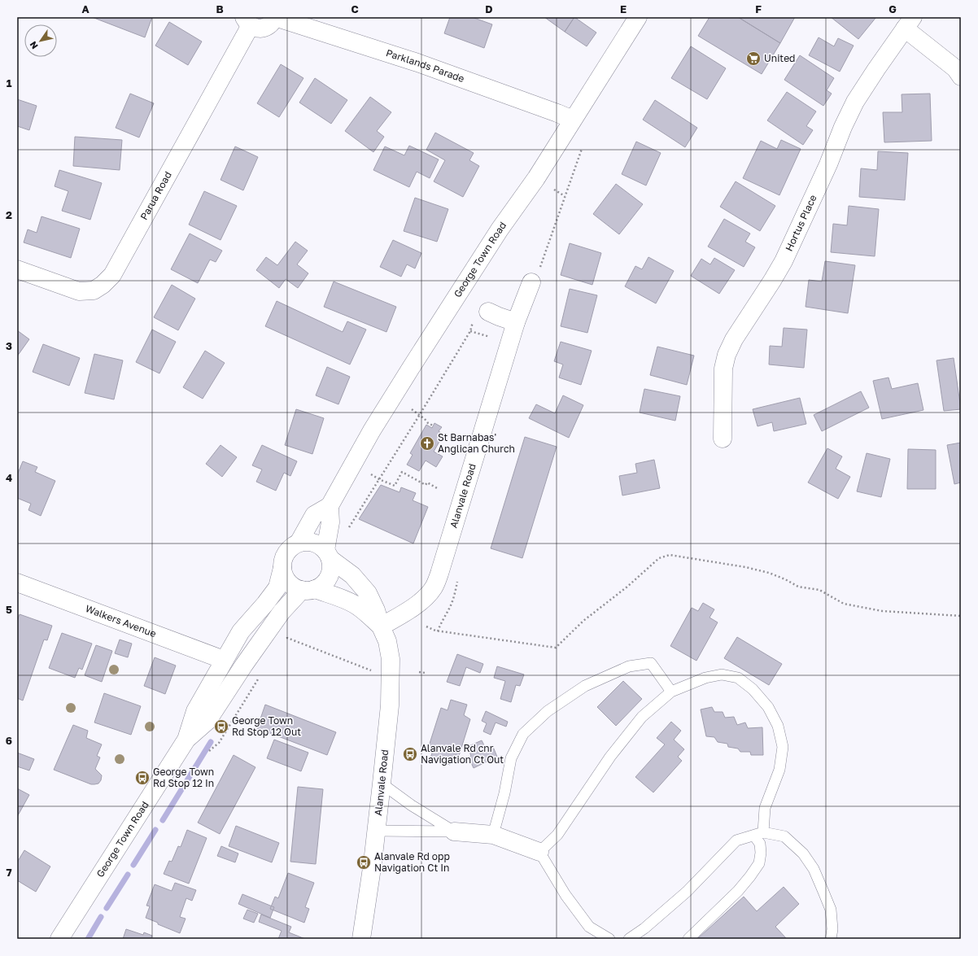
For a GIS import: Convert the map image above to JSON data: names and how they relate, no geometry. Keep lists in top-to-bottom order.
{
  "streets": {
    "street": [
      "Parklands Parade",
      "Parua Road",
      "Hortus Place",
      "George Town Road",
      "Alanvale Road",
      "Walkers Avenue"
    ]
  },
  "crossings": [
    ["Parklands Parade", "George Town Road"],
    ["George Town Road", "Alanvale Road"],
    ["George Town Road", "Walkers Avenue"]
  ],
  "places": {
    "supermarket": ["United"],
    "church": ["St Barnabas' Anglican Church"],
    "bus stop": [
      "George Town Rd Stop 12 Out",
      "Alanvale Rd cnr Navigation Ct Out",
      "George Town Rd Stop 12 In",
      "Alanvale Rd opp Navigation Ct In"
    ]
  },
  "north": "bottom left",
  "grid": {
    "columns": [
      "A",
      "B",
      "C",
      "D",
      "E",
      "F",
      "G"
    ],
    "rows": [
      "1",
      "2",
      "3",
      "4",
      "5",
      "6",
      "7"
    ]
  }
}
